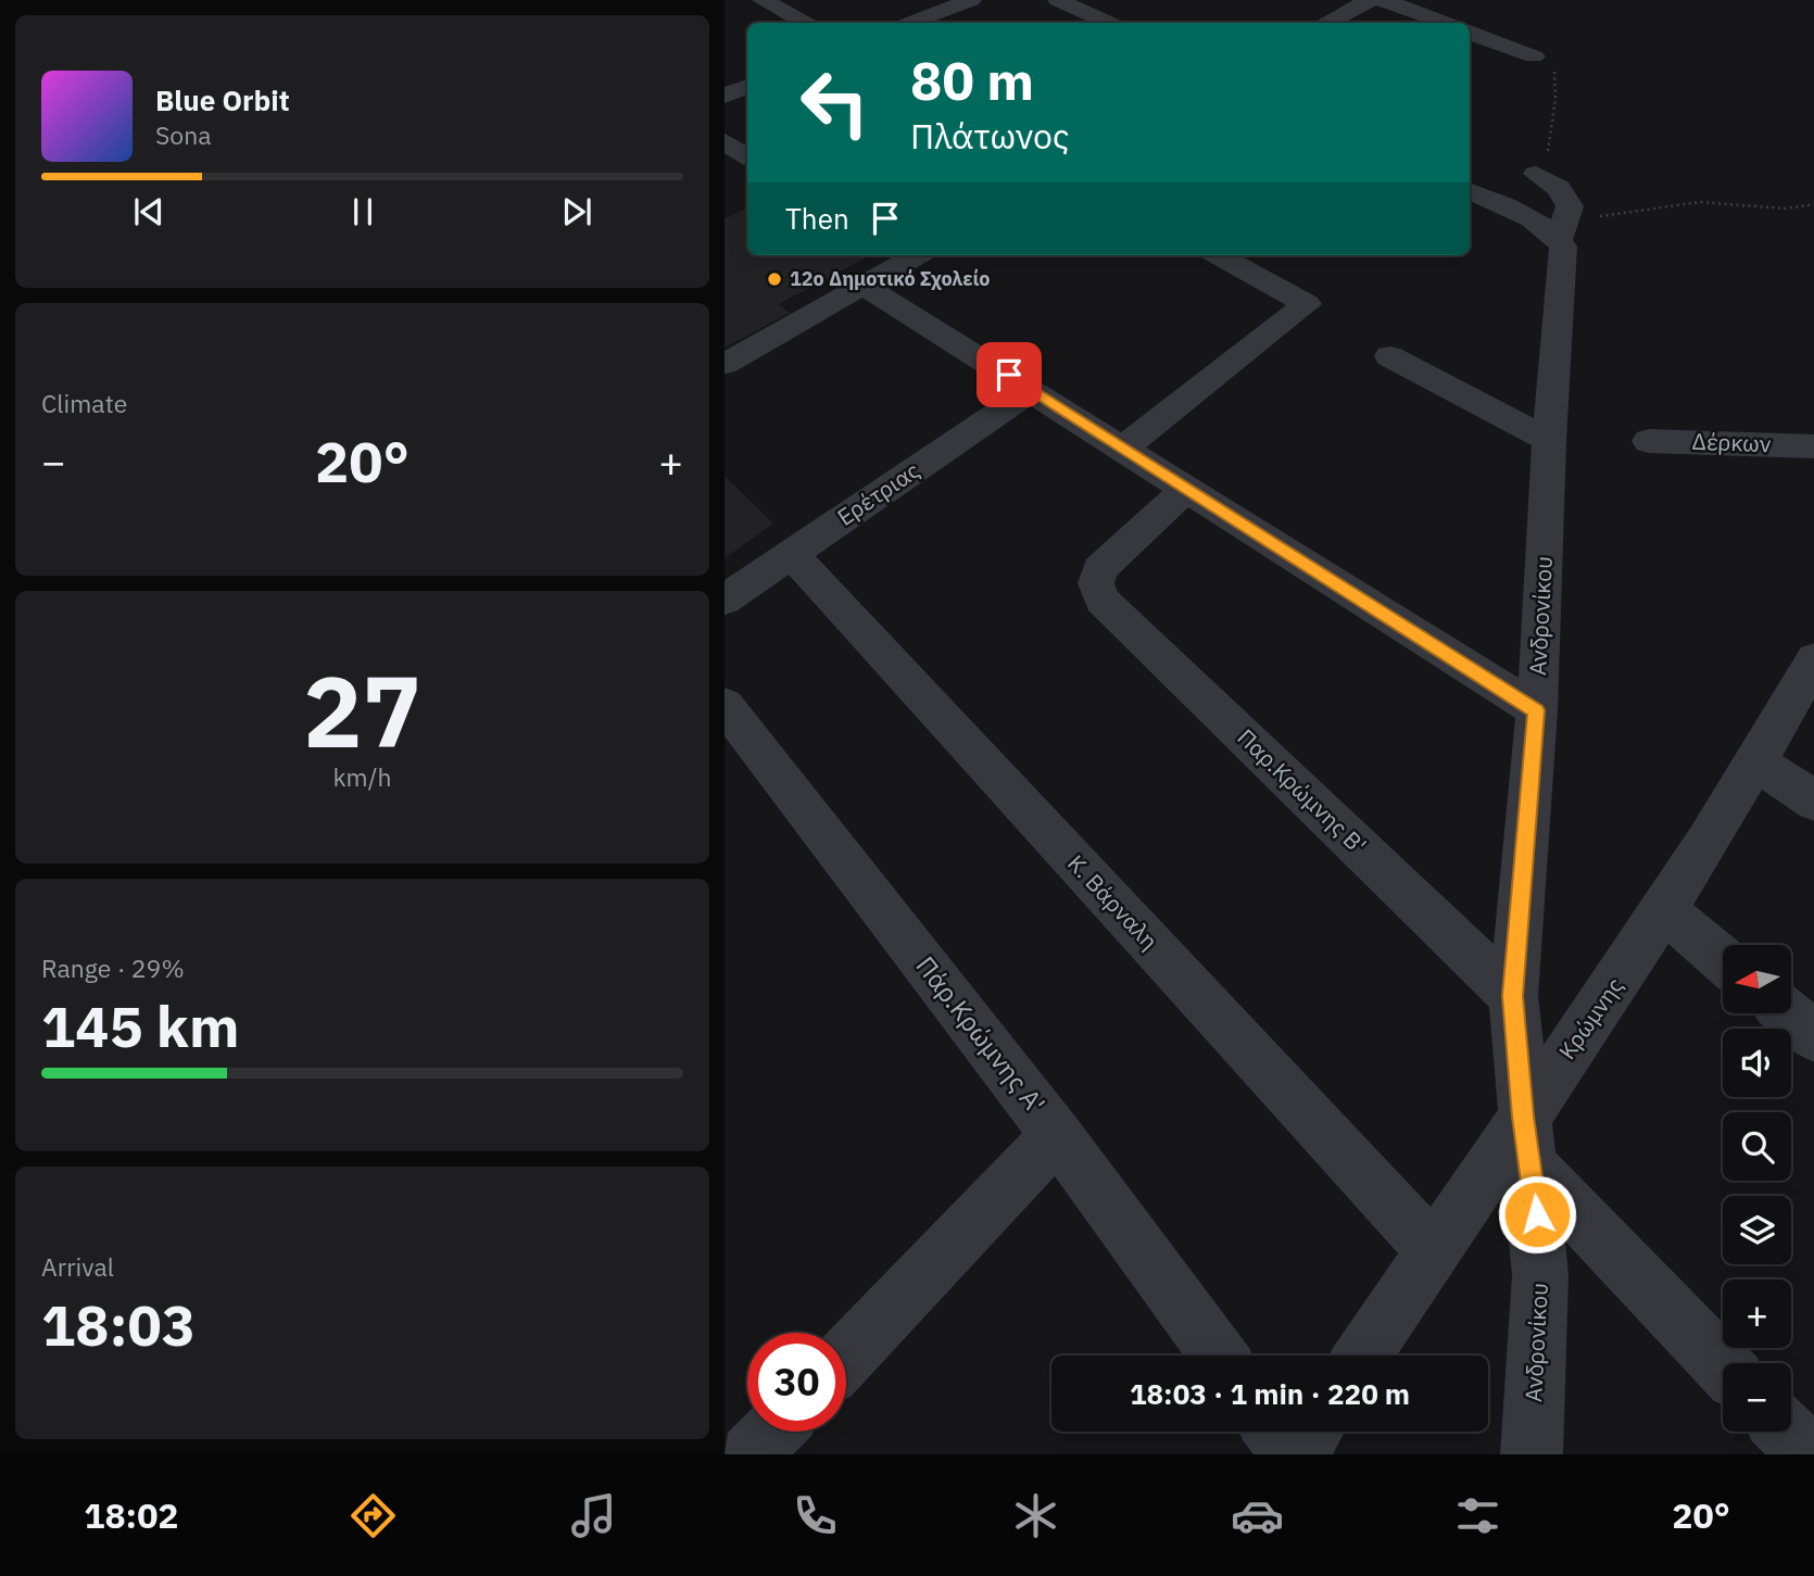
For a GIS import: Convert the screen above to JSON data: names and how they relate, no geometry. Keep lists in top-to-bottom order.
{
  "streets": {
    "street": [
      "Δέρκων",
      "Ερέτριας",
      "Ανδρονίκου",
      "Παρ.Κρώμνης Β'",
      "Κ. Βάρναλη",
      "Κρώμνης",
      "Πάρ.Κρώμνης Α'"
    ]
  },
  "crossings": [
    ["Ερέτριας", "Κ. Βάρναλη"],
    ["Ανδρονίκου", "Παρ.Κρώμνης Β'"],
    ["Ανδρονίκου", "Κρώμνης"],
    ["Κ. Βάρναλη", "Κρώμνης"]
  ],
  "places": ["12ο Δημοτικό Σχολείο"],
  "north": "left",
  "page": {
    "turn": ["80 m", "Πλάτωνος"],
    "song": ["Blue Orbit", "Sona"],
    "then": "Then",
    "tile": [
      "Climate",
      ["27", "km/h"],
      ["Range · 29%", "145 km"],
      ["Arrival", "18:03"]
    ],
    "heat": ["−", "20°", "+"],
    "map_buttons": ["+", "−"],
    "limit": "30",
    "trip": "18:03 · 1 min · 220 m",
    "tabs": ["18:02", "20°"]
  }
}
